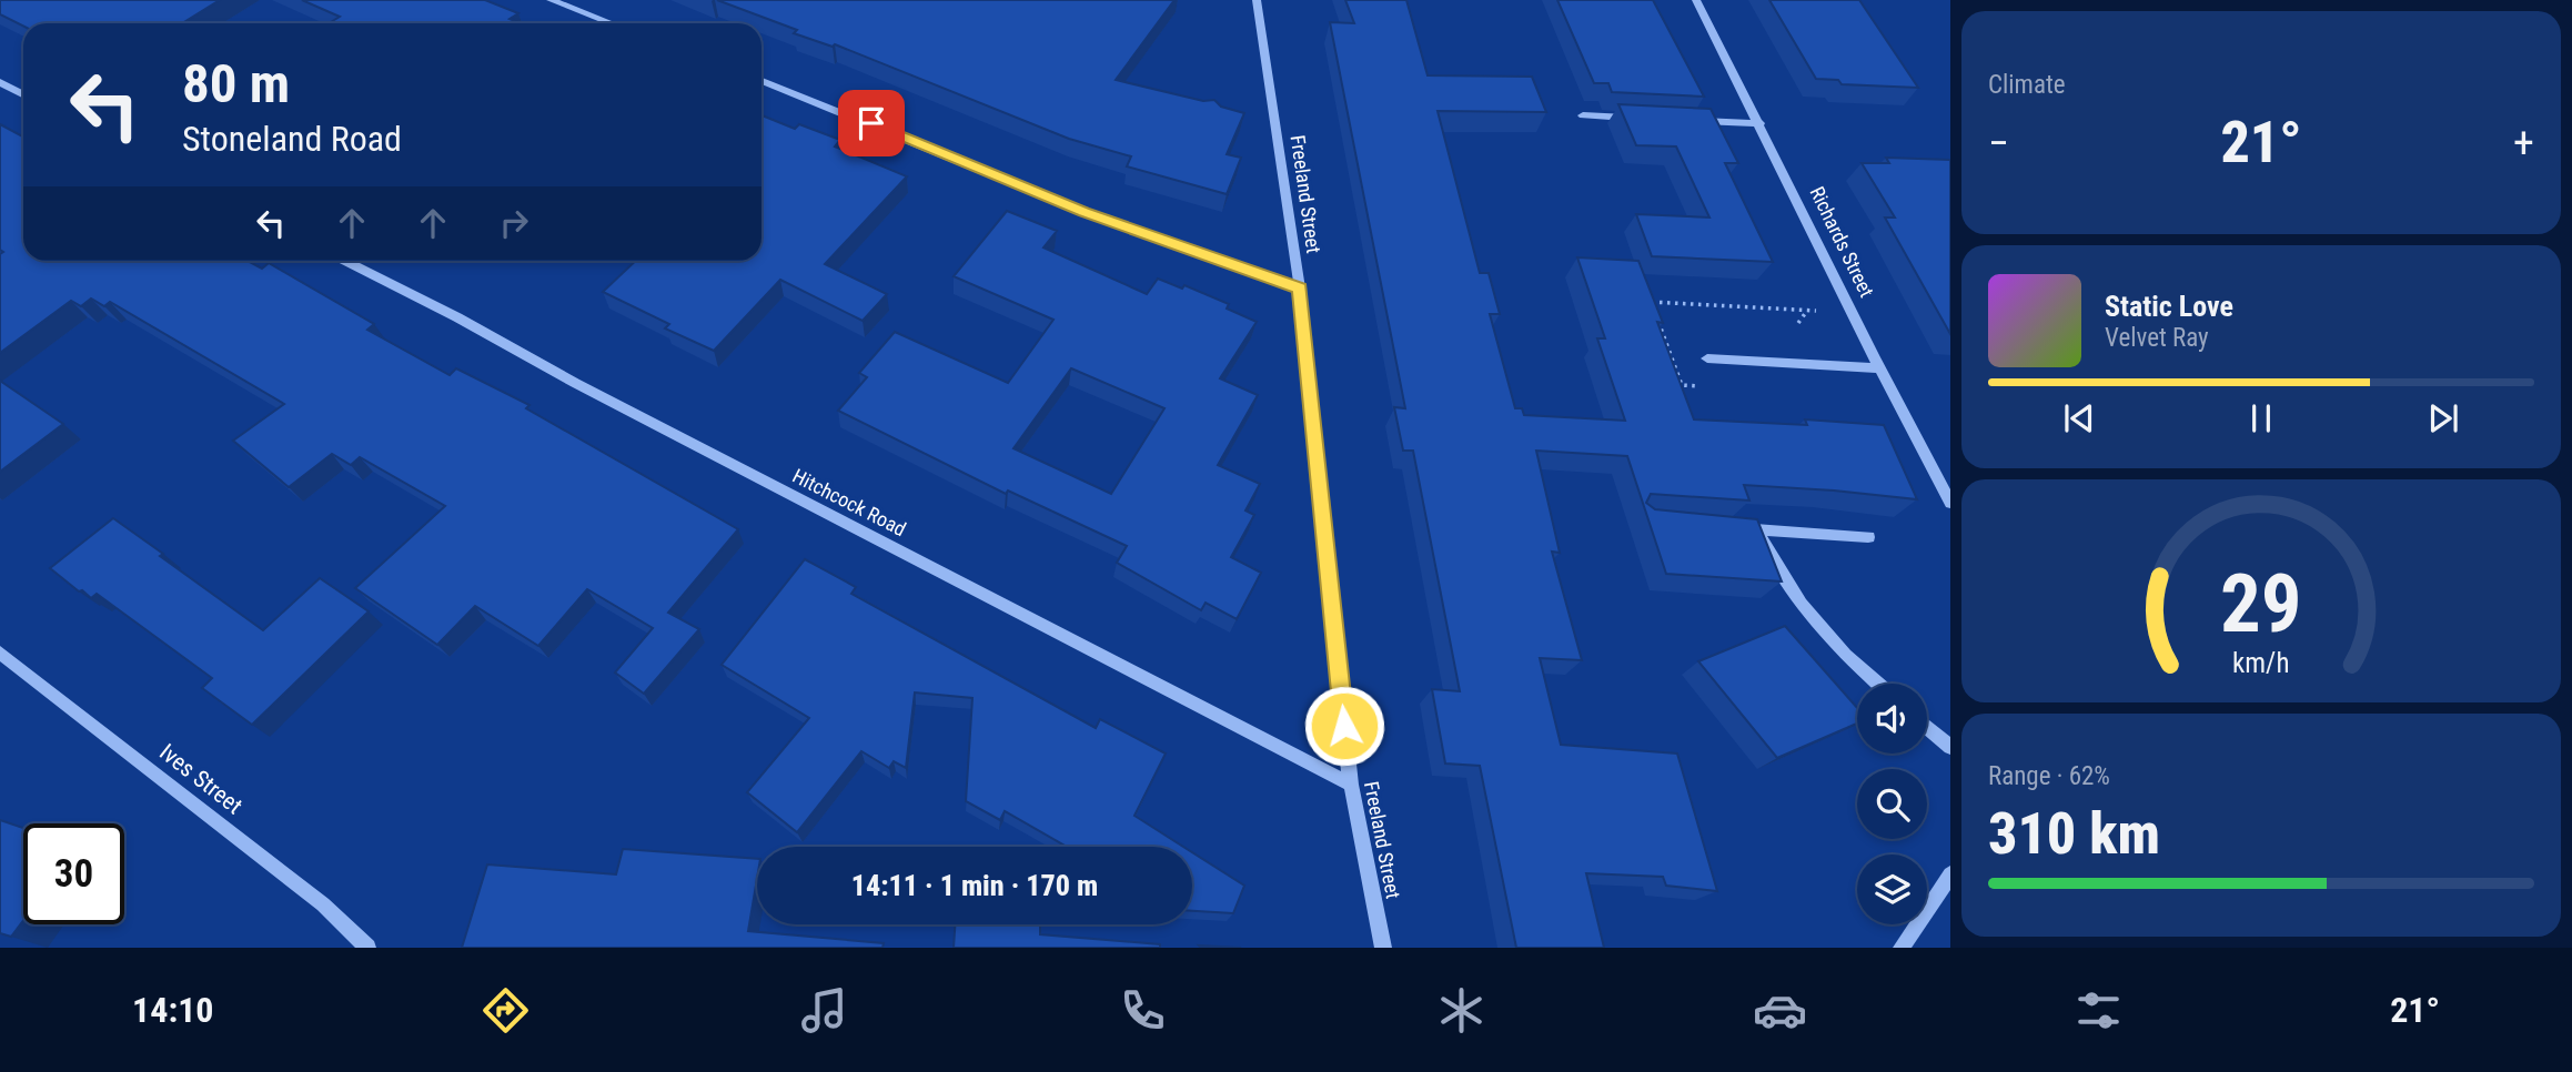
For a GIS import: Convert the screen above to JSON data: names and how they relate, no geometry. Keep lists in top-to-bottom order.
{
  "streets": {
    "street": [
      "Freeland Street",
      "Richards Street",
      "Hitchcock Road",
      "Ives Street"
    ]
  },
  "crossings": [
    ["Freeland Street", "Hitchcock Road"]
  ],
  "page": {
    "tile": [
      "Climate",
      ["Range · 62%", "310 km"]
    ],
    "turn": ["80 m", "Stoneland Road"],
    "heat": ["−", "21°", "+"],
    "song": ["Static Love", "Velvet Ray"],
    "limit": "30",
    "trip": "14:11 · 1 min · 170 m",
    "tabs": ["14:10", "21°"],
    "gauge": ["29", "km/h"]
  }
}
